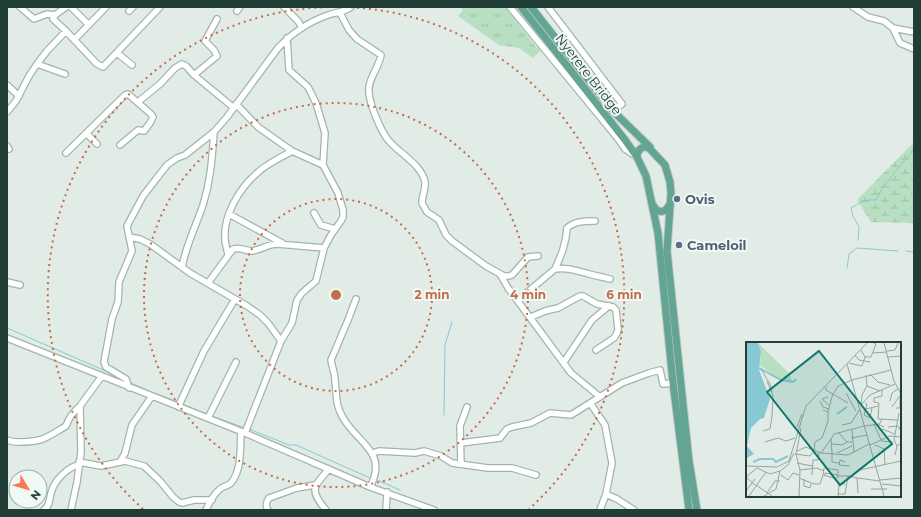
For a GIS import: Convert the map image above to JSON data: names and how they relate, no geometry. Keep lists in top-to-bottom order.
{
  "streets": {
    "main road": ["Nyerere Bridge"]
  },
  "places": ["Ovis", "Cameloil"],
  "north": "bottom right",
  "rings": ["2 min", "4 min", "6 min"]
}
